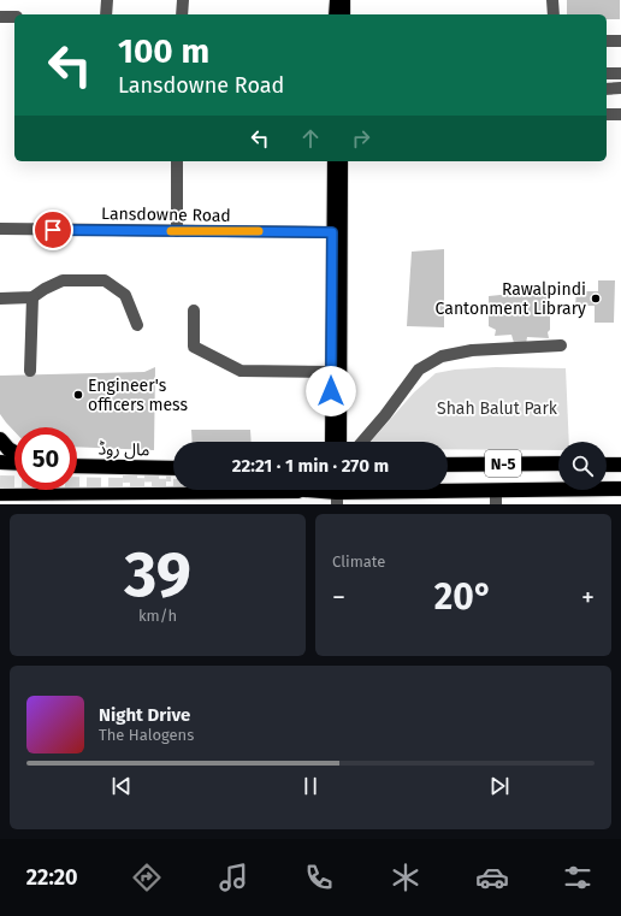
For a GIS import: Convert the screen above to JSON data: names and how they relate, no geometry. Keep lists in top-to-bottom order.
{
  "streets": {
    "highway": ["مال روڈ", "N-5"],
    "street": ["Lansdowne Road"]
  },
  "parks": ["Shah Balut Park"],
  "places": ["Rawalpindi Cantonment Library", "Engineer's officers mess"],
  "page": {
    "turn": ["100 m", "Lansdowne Road"],
    "limit": "50",
    "trip": "22:21 · 1 min · 270 m",
    "tile": [
      ["39", "km/h"],
      "Climate"
    ],
    "heat": ["−", "20°", "+"],
    "song": ["Night Drive", "The Halogens"],
    "tabs": "22:20"
  }
}
